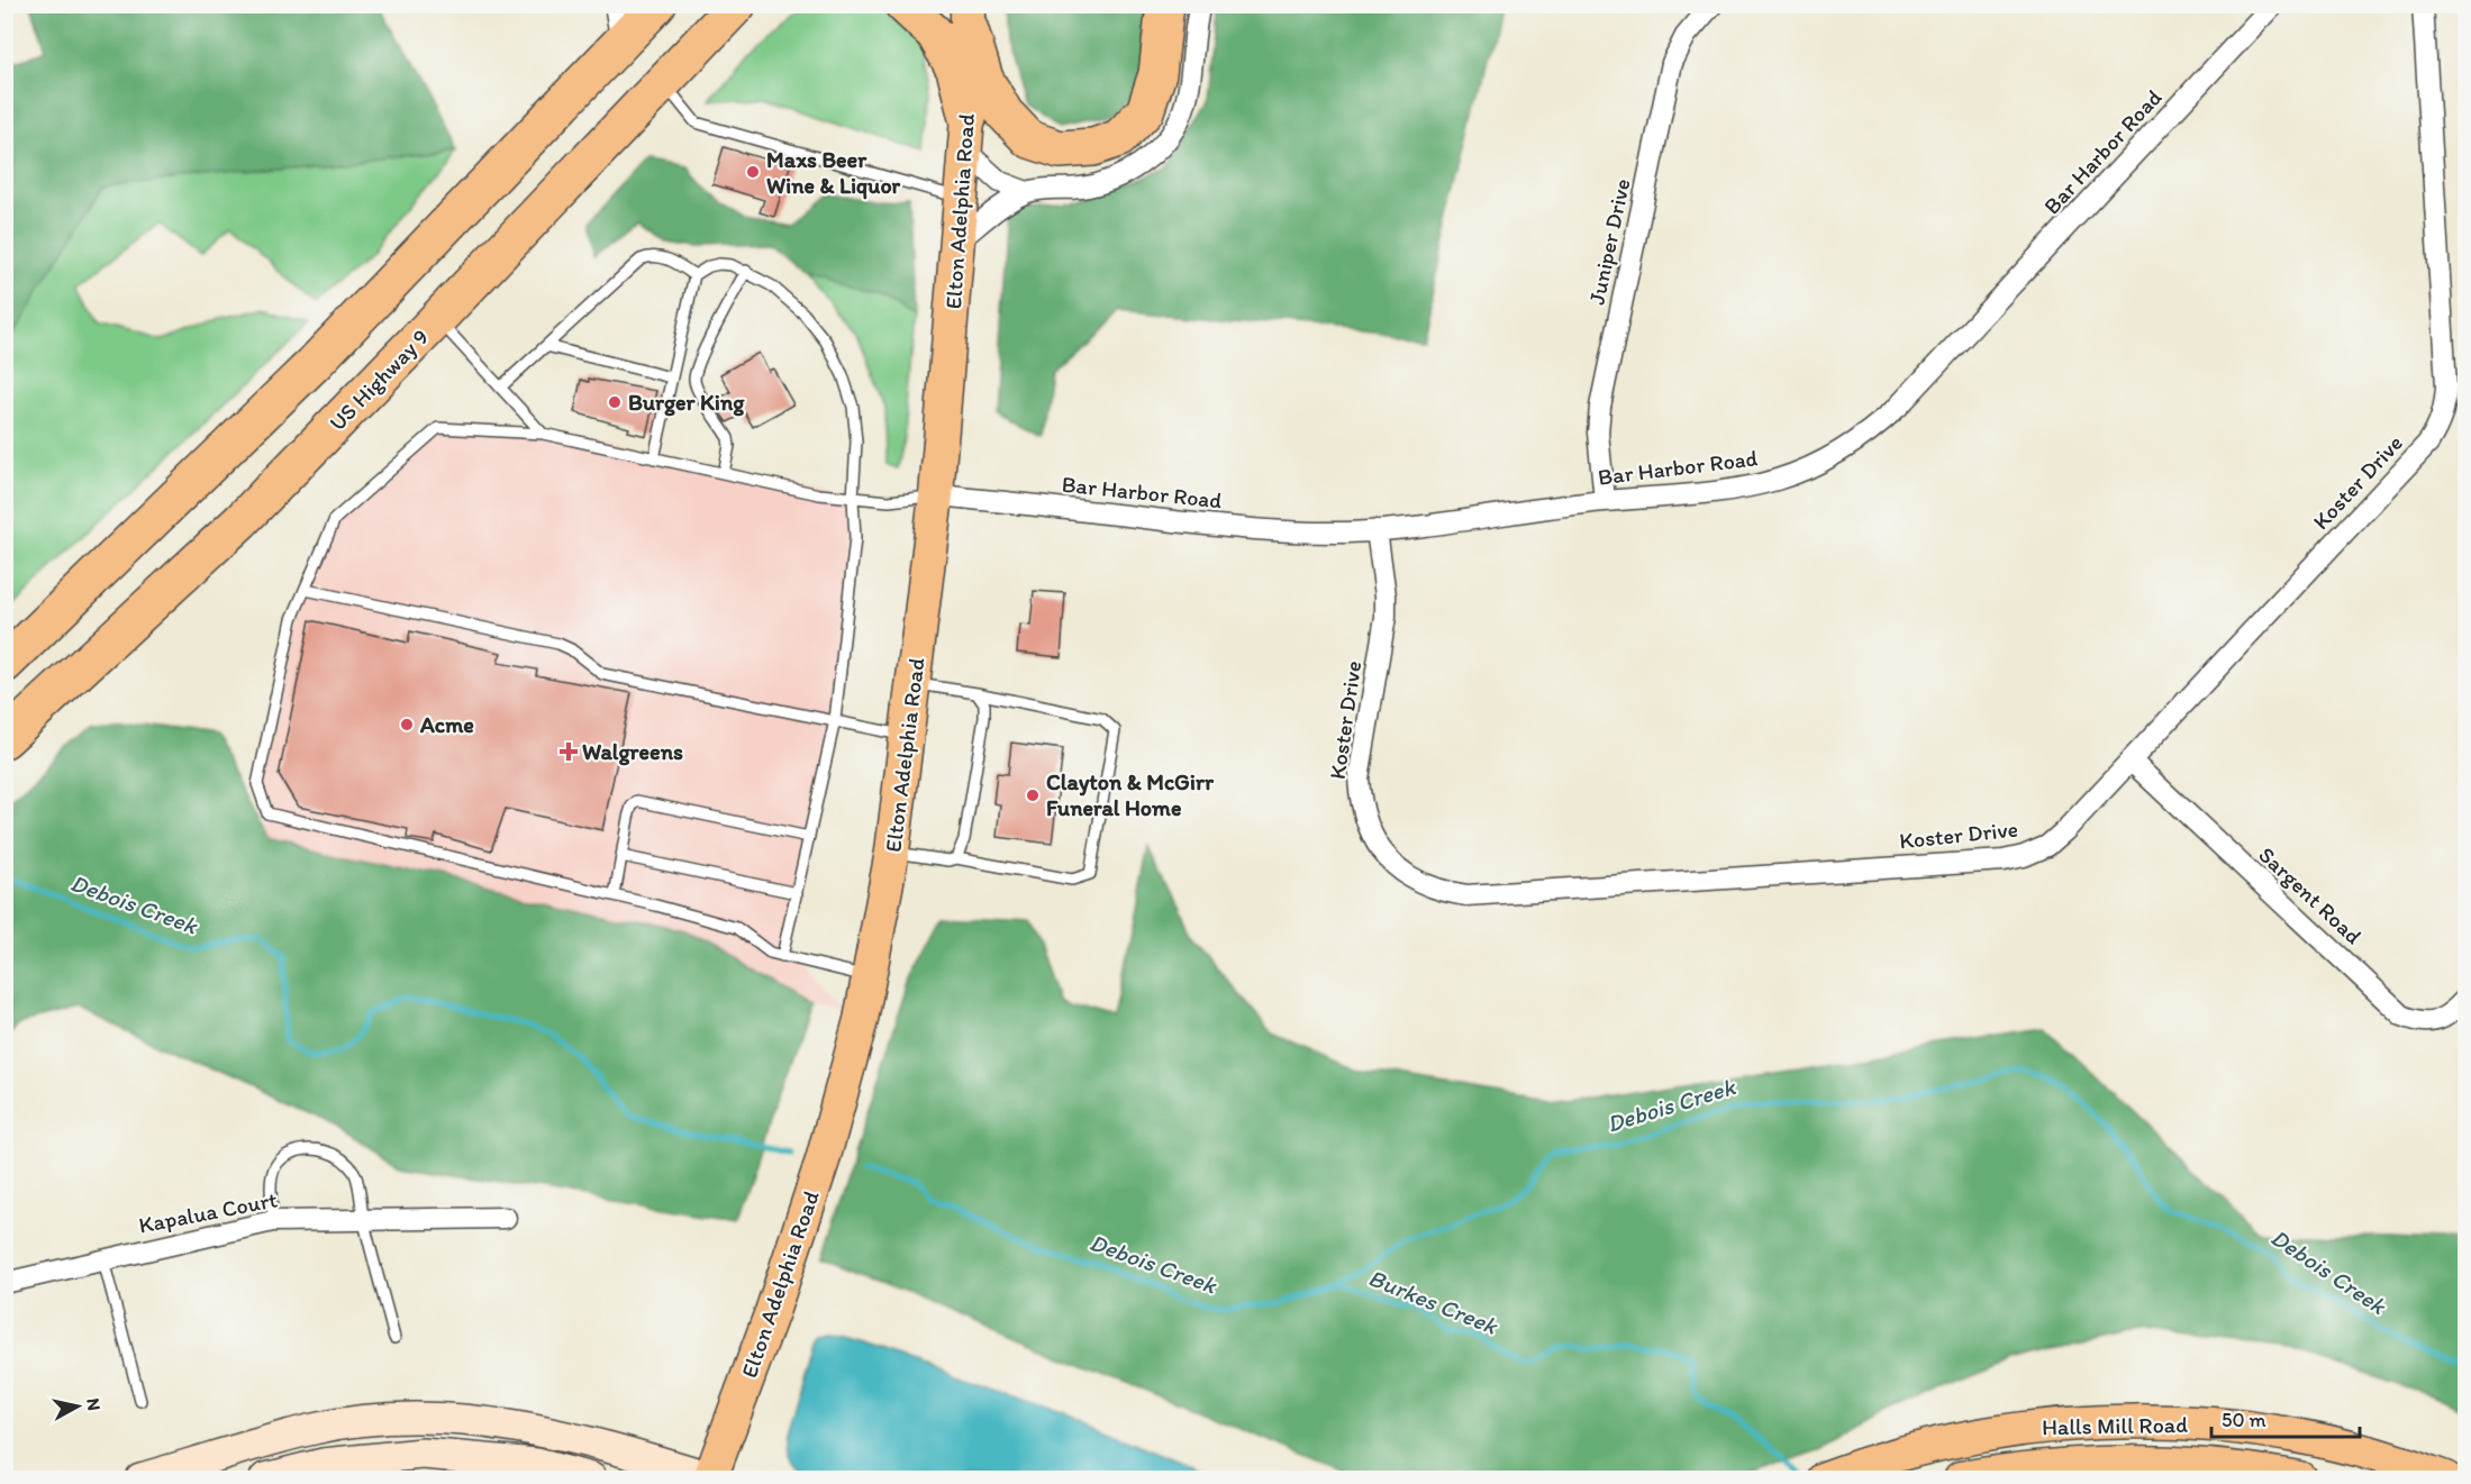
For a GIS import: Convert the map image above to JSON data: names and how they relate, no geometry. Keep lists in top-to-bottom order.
{
  "streets": {
    "highway": ["US Highway 9"],
    "main road": ["Elton Adelphia Road", "Halls Mill Road"],
    "street": [
      "Bar Harbor Road",
      "Juniper Drive",
      "Koster Drive",
      "Sargent Road",
      "Kapalua Court"
    ]
  },
  "crossings": [
    ["Bar Harbor Road", "Elton Adelphia Road"],
    ["Bar Harbor Road", "Juniper Drive"],
    ["Bar Harbor Road", "Koster Drive"],
    ["Koster Drive", "Sargent Road"]
  ],
  "water": ["Debois Creek", "Burkes Creek"],
  "places": {
    "other": [
      "Maxs Beer Wine & Liquor",
      "Burger King",
      "Acme",
      "Clayton & McGirr Funeral Home"
    ],
    "health": ["Walgreens"]
  },
  "scale_bar": "50 m",
  "north": "right"
}
